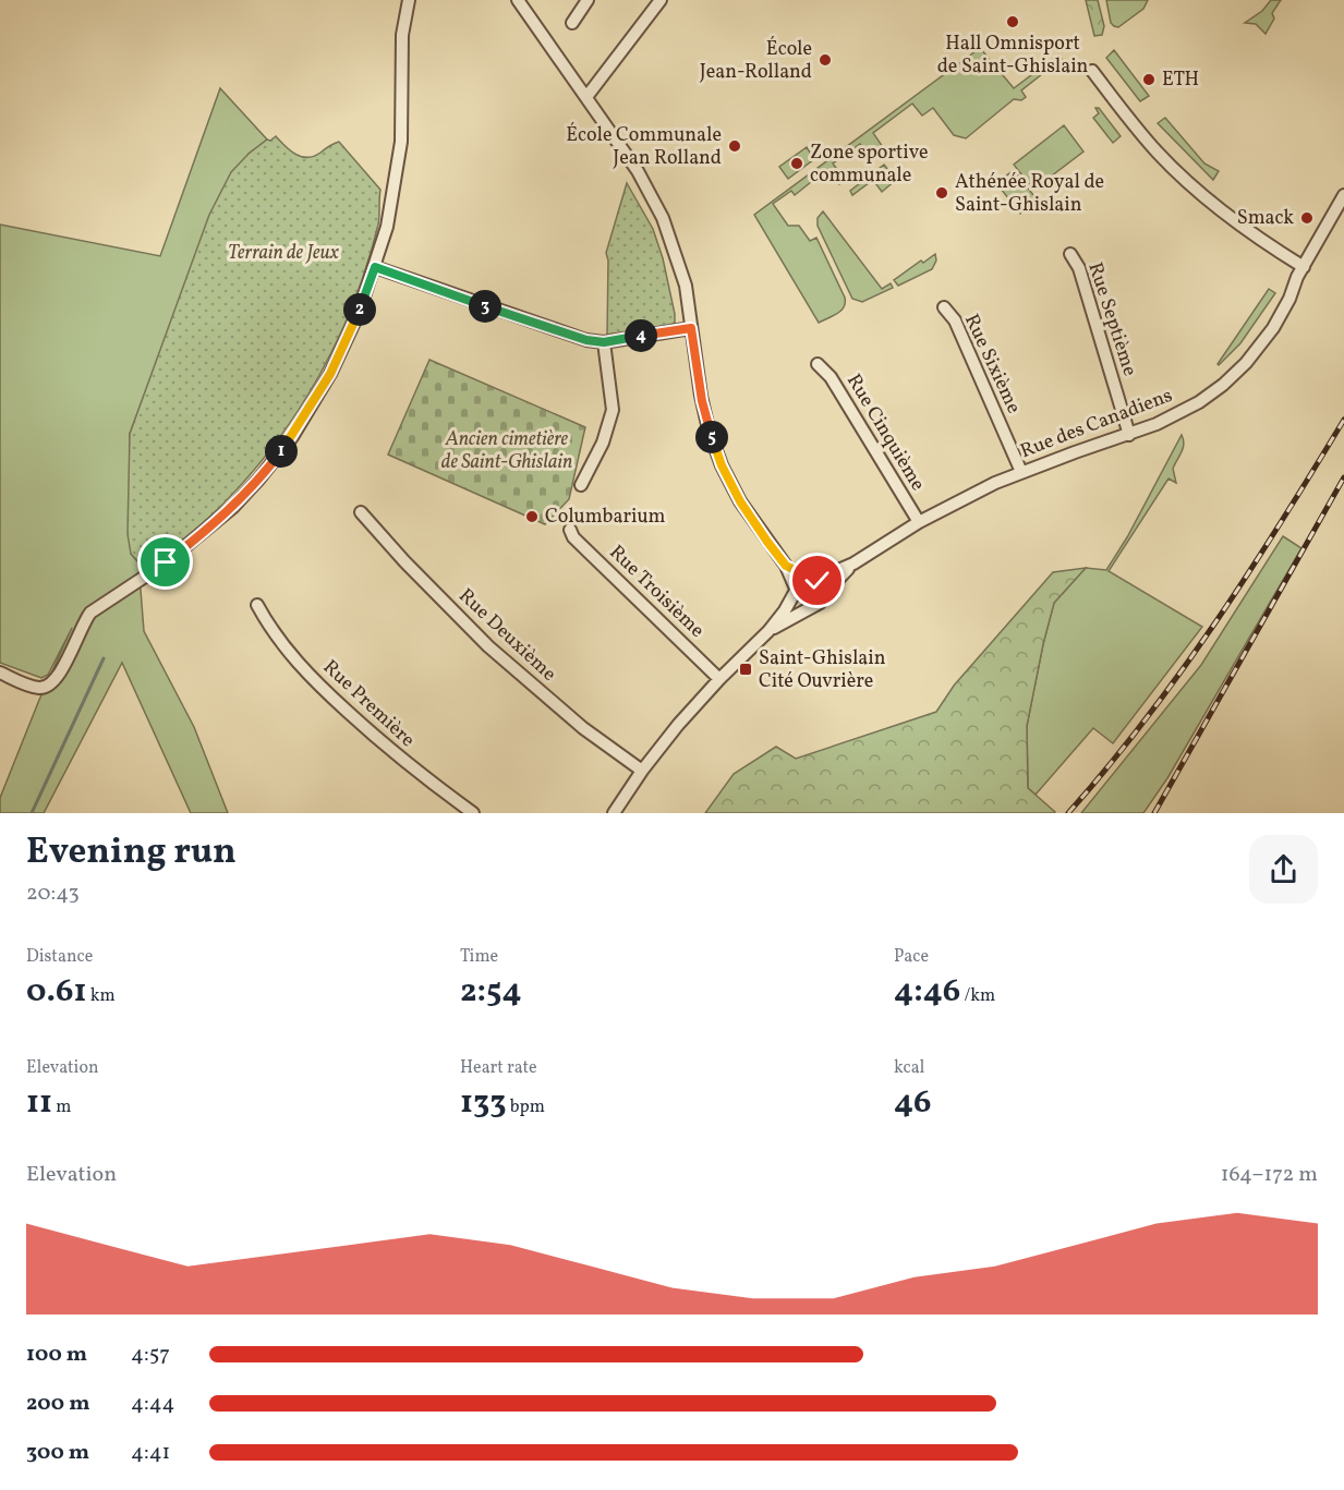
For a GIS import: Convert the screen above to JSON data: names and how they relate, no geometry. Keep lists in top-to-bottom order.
{
  "streets": {
    "street": [
      "Rue Septième",
      "Rue Sixième",
      "Rue des Canadiens",
      "Rue Cinquième",
      "Rue Troisième",
      "Rue Deuxième",
      "Rue Première"
    ]
  },
  "crossings": [
    ["Rue Septième", "Rue des Canadiens"],
    ["Rue Sixième", "Rue des Canadiens"],
    ["Rue des Canadiens", "Rue Cinquième"],
    ["Rue des Canadiens", "Rue Troisième"],
    ["Rue des Canadiens", "Rue Deuxième"]
  ],
  "parks": ["Terrain de Jeux", "Ancien cimetière de Saint-Ghislain"],
  "places": {
    "other": [
      "Hall Omnisport de Saint-Ghislain",
      "École Jean-Rolland",
      "ETH",
      "École Communale Jean Rolland",
      "Zone sportive communale",
      "Athénée Royal de Saint-Ghislain",
      "Smack",
      "Columbarium"
    ],
    "transit": ["Saint-Ghislain Cité Ouvrière"]
  },
  "page": {
    "pins": [
      "3",
      "2",
      "4",
      "5",
      "1"
    ],
    "heading": ["Evening run", "20:43"],
    "stats": [
      ["Distance", "0.61 km"],
      ["Time", "2:54"],
      ["Pace", "4:46 /km"],
      ["Elevation", "11 m"],
      ["Heart rate", "133 bpm"],
      ["kcal", "46"]
    ],
    "chart": ["Elevation", "164–172 m"],
    "list": [
      {
        "name": "100 m",
        "note": "4:57"
      },
      {
        "name": "200 m",
        "note": "4:44"
      },
      {
        "name": "300 m",
        "note": "4:41"
      }
    ]
  }
}
